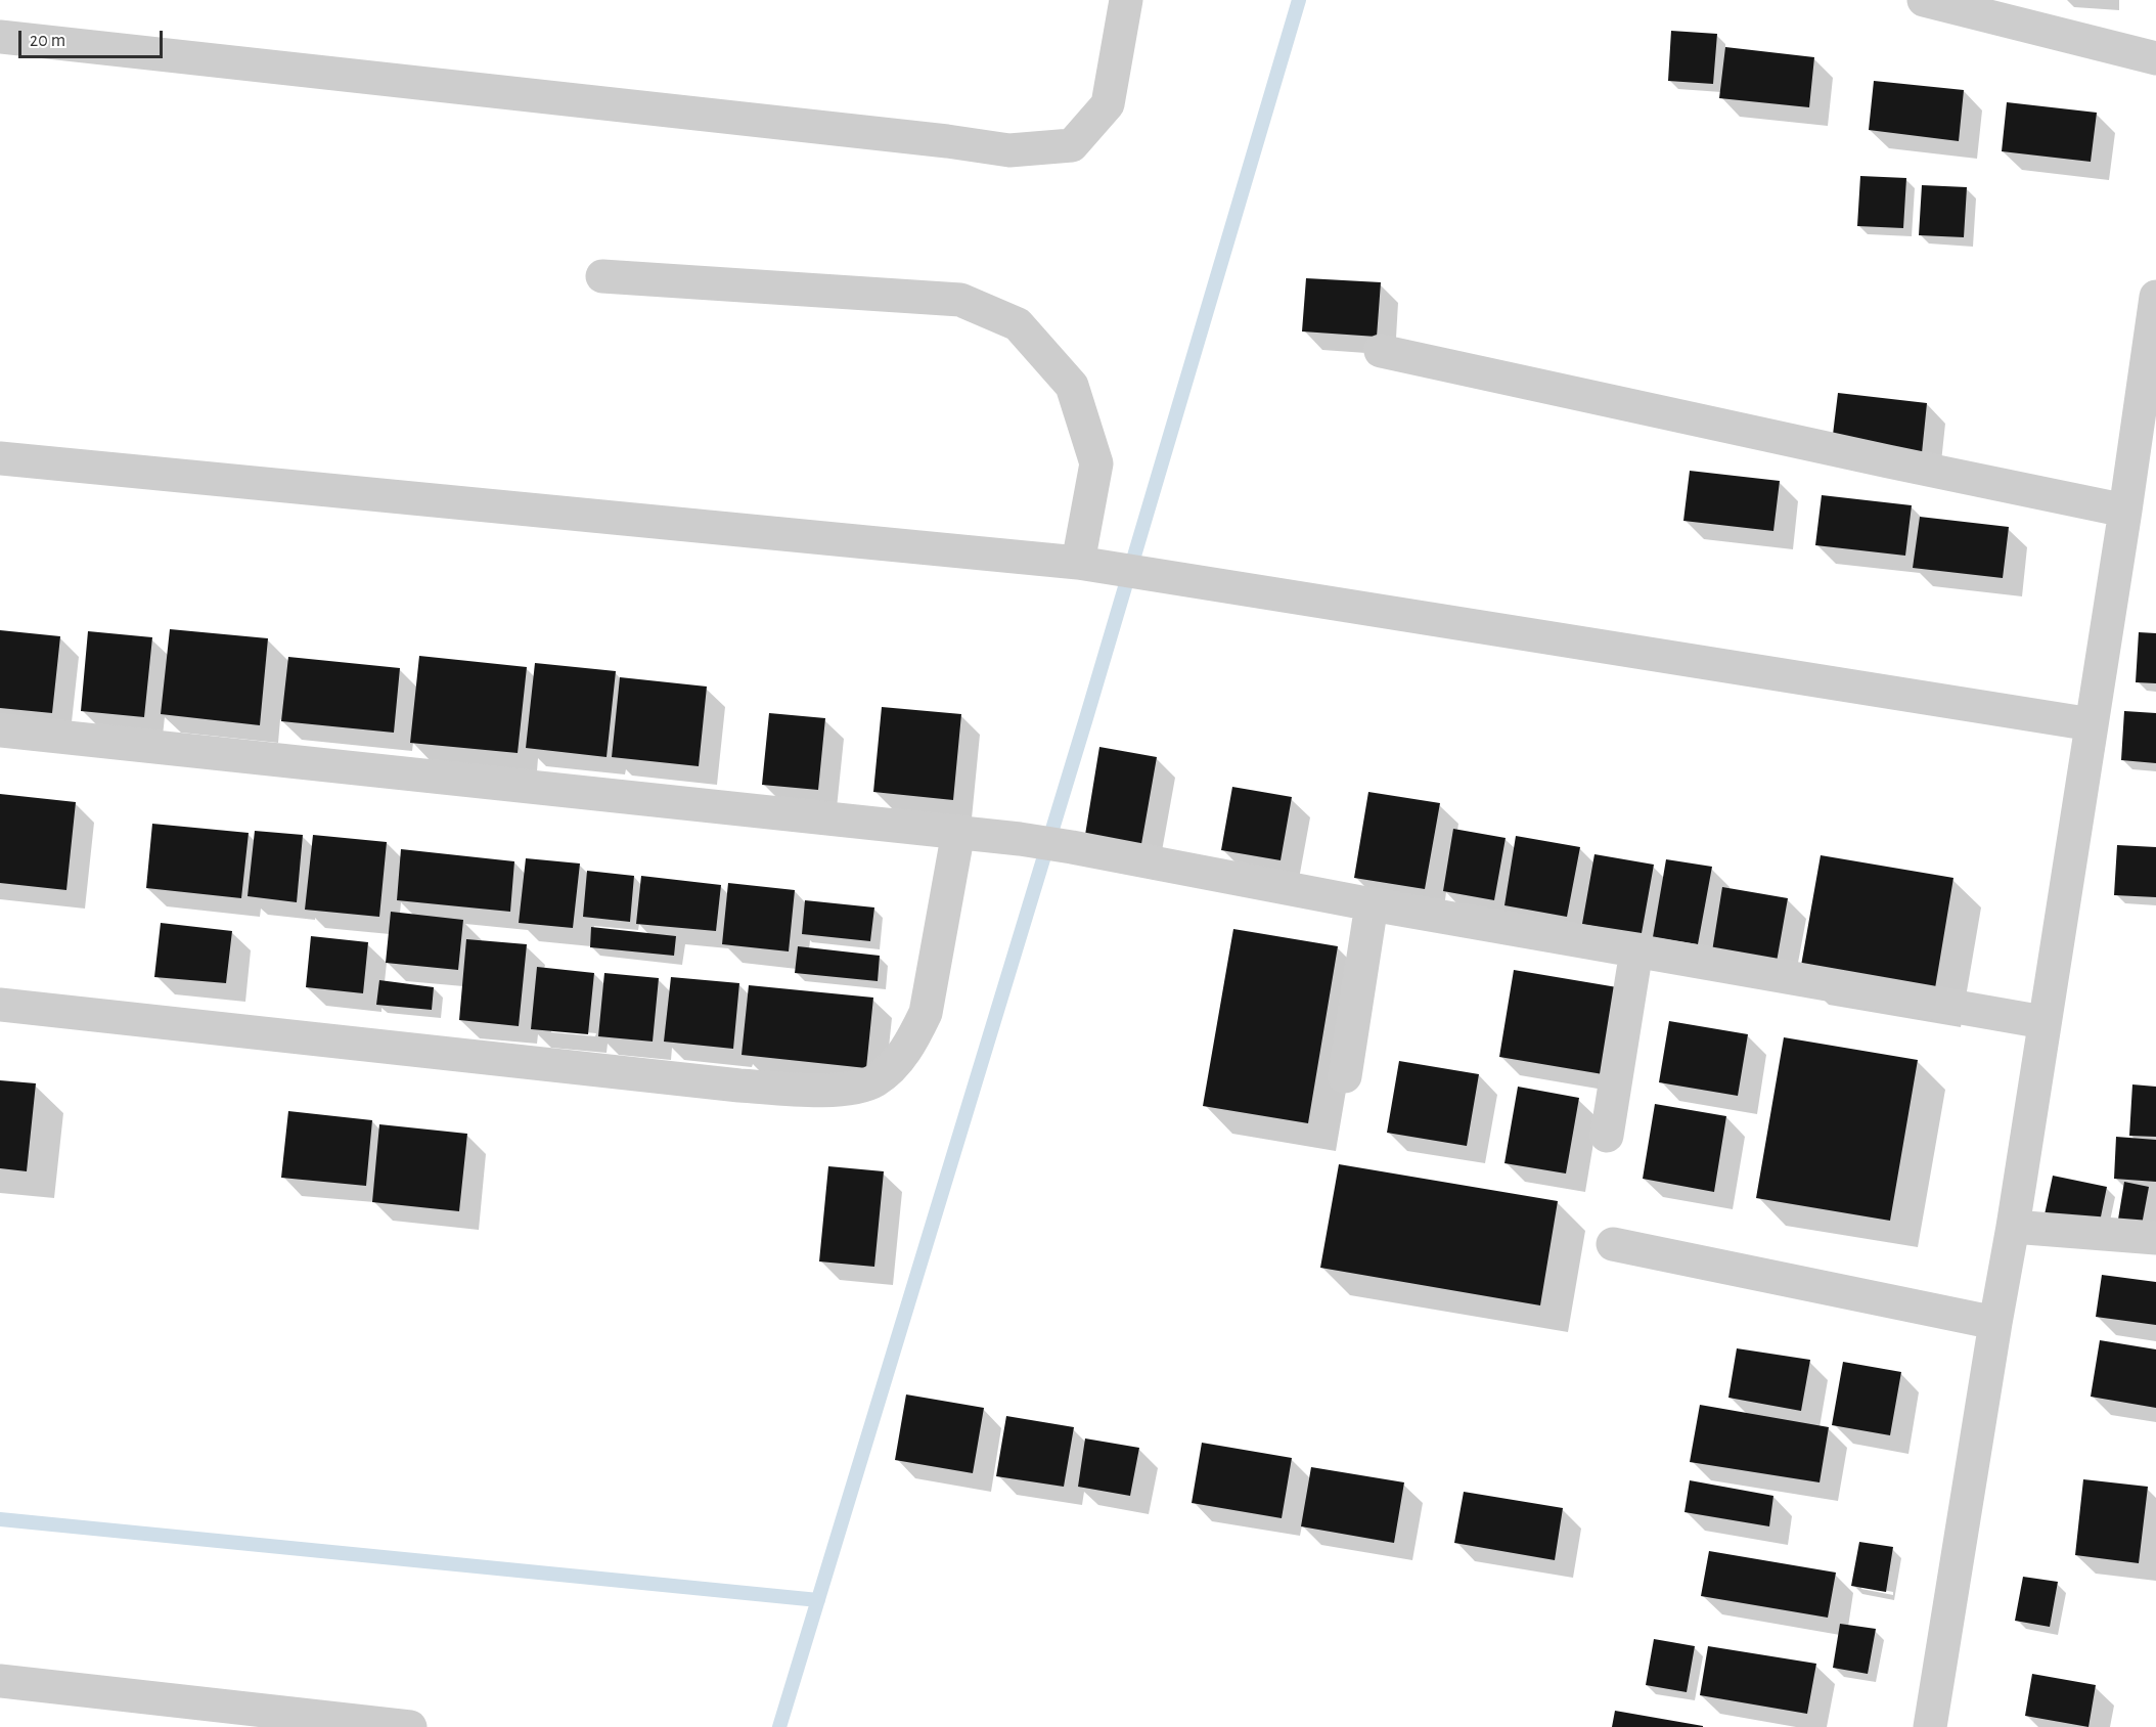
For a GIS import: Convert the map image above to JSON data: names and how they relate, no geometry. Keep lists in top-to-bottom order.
{
  "scale_bar": "20 m"
}
